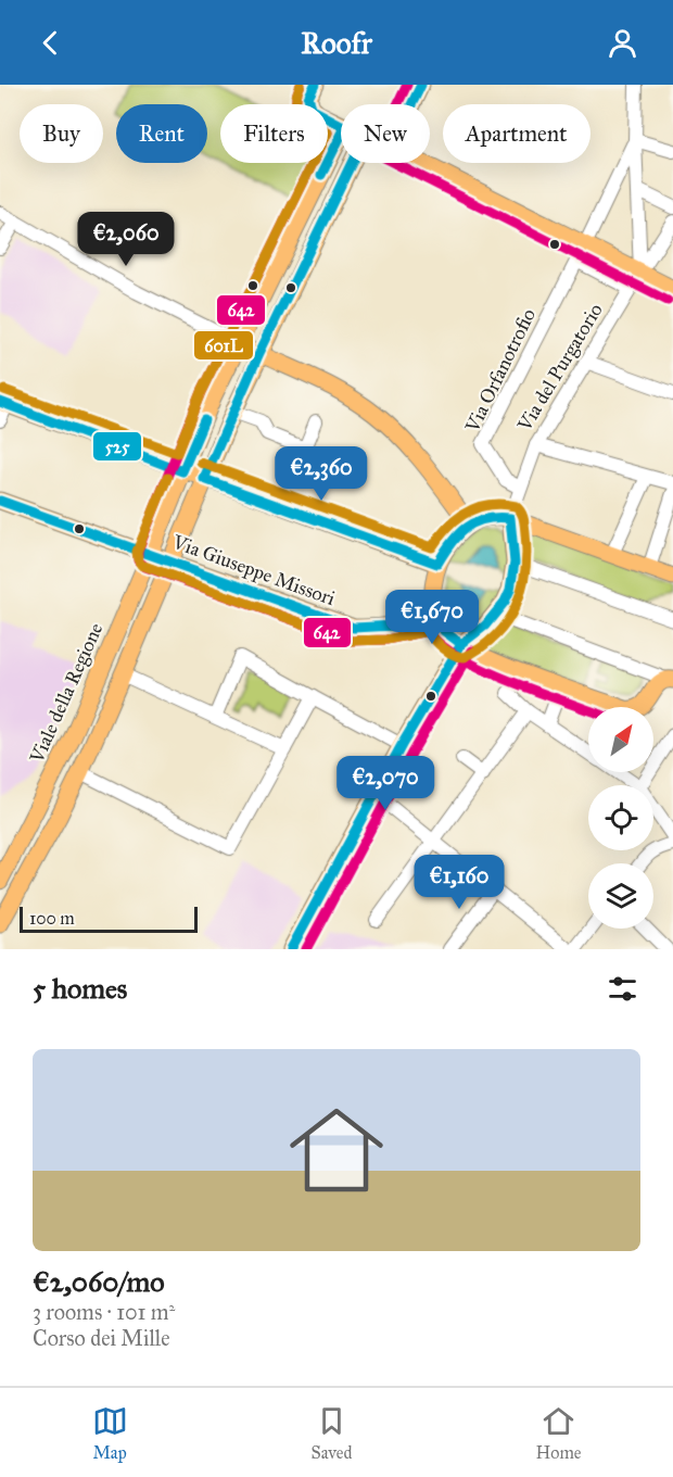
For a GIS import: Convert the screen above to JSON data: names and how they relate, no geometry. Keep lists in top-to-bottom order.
{
  "streets": {
    "main road": ["Via Giuseppe Missori", "Viale della Regione"],
    "street": ["Via del Purgatorio", "Via Orfanotrofio"]
  },
  "crossings": [
    ["Via del Purgatorio", "Via Orfanotrofio"],
    ["Via Giuseppe Missori", "Viale della Regione"]
  ],
  "lines": ["transit line 525", "transit line 642", "transit line 601L"],
  "scale_bar": "100 m",
  "north": "top right",
  "page": {
    "header": "Roofr",
    "chip": [
      "Buy",
      "Rent",
      "Filters",
      "New",
      "Apartment"
    ],
    "price": [
      "€2,060",
      "€2,360",
      "€1,670",
      "€2,070",
      "€1,160"
    ],
    "scale": "100 m",
    "heading": "5 homes",
    "list": [
      {
        "name": "€2,060/mo",
        "note": "3 rooms · 101 m² · Corso dei Mille"
      }
    ],
    "tabs": ["Map", "Saved", "Home"]
  }
}
